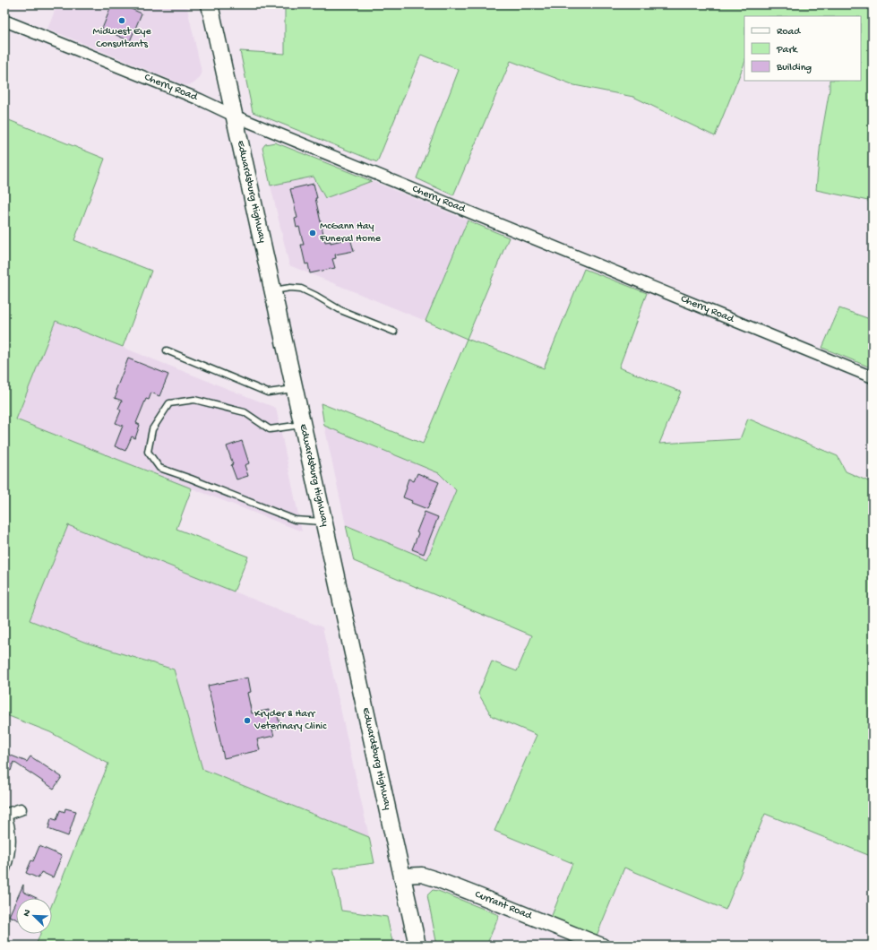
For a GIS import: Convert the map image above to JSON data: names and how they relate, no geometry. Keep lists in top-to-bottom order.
{
  "streets": {
    "main road": ["Edwardsburg Highway"],
    "street": ["Cherry Road", "Currant Road"]
  },
  "crossings": [
    ["Cherry Road", "Edwardsburg Highway"],
    ["Edwardsburg Highway", "Currant Road"]
  ],
  "places": ["Midwest Eye Consultants", "McGann Hay Funeral Home", "Kryder & Harr Veterinary Clinic"],
  "legend": ["Road", "Park", "Building"],
  "north": "top left"
}
